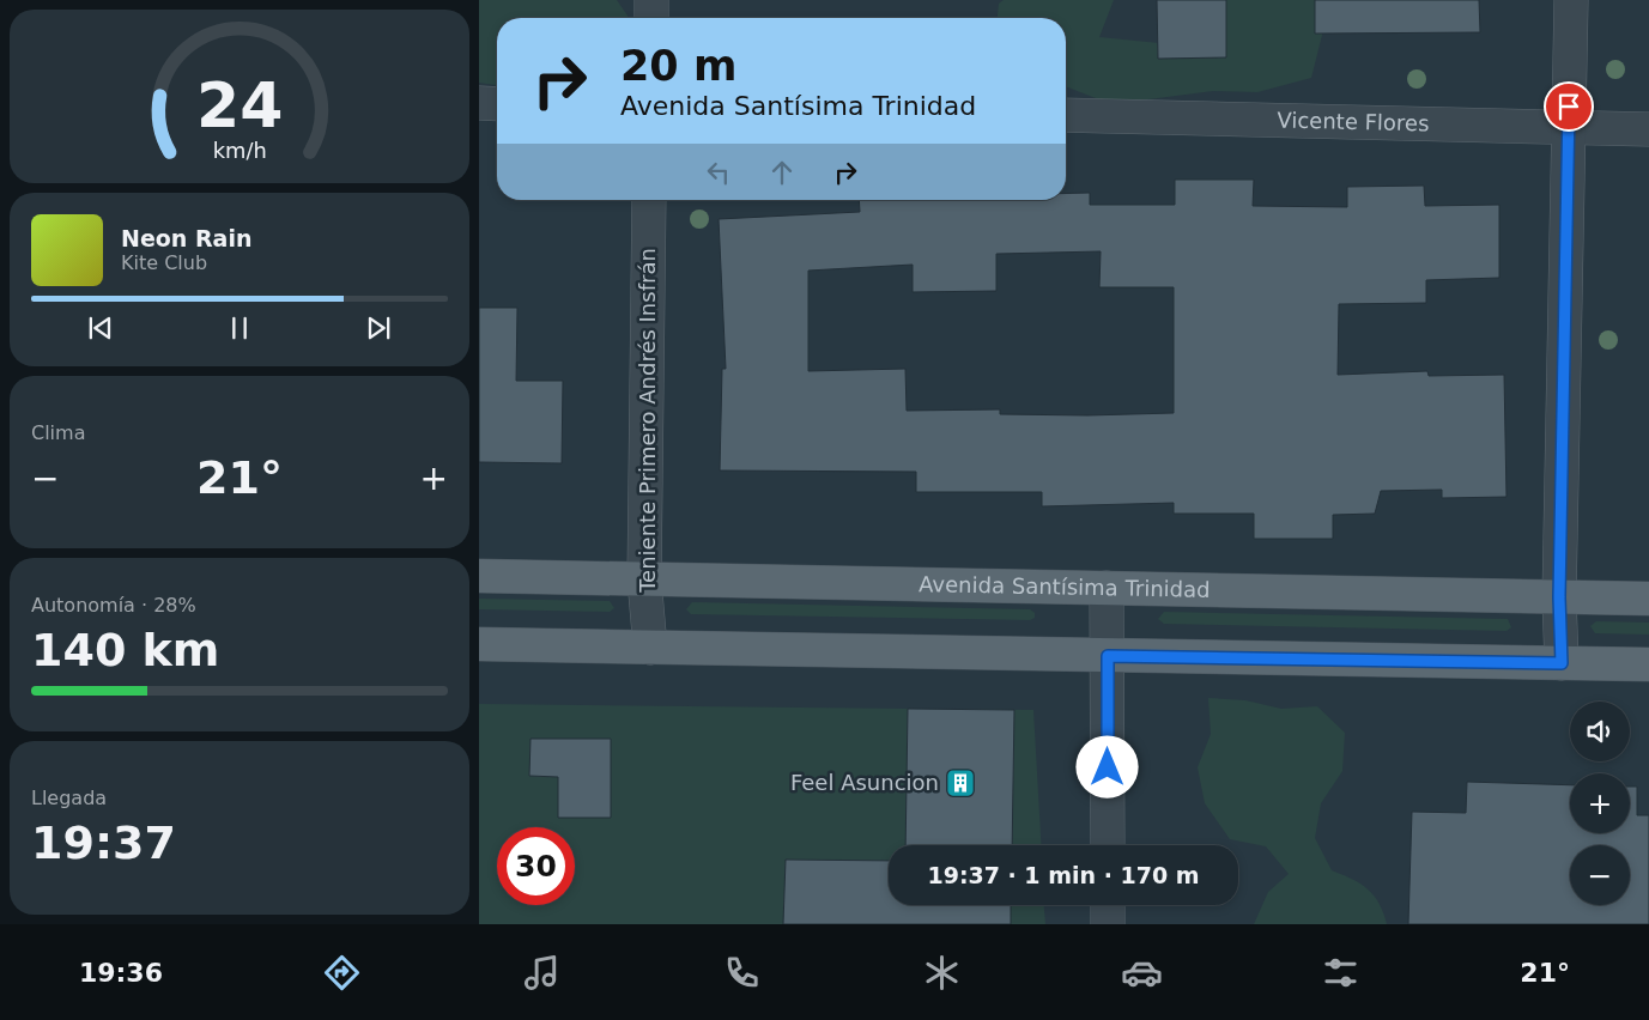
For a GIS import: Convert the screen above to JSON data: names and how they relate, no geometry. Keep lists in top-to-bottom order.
{
  "streets": {
    "main road": ["Avenida Santísima Trinidad"],
    "street": ["Vicente Flores", "Teniente Primero Andrés Insfrán"]
  },
  "crossings": [
    ["Teniente Primero Andrés Insfrán", "Avenida Santísima Trinidad"]
  ],
  "places": {
    "building": ["Feel Asuncion"]
  },
  "page": {
    "turn": ["20 m", "Avenida Santísima Trinidad"],
    "song": ["Neon Rain", "Kite Club"],
    "tile": [
      "Clima",
      ["Autonomía · 28%", "140 km"],
      ["Llegada", "19:37"]
    ],
    "heat": ["−", "21°", "+"],
    "map_buttons": ["+", "−"],
    "limit": "30",
    "trip": "19:37 · 1 min · 170 m",
    "tabs": ["19:36", "21°"],
    "gauge": ["24", "km/h"]
  }
}
